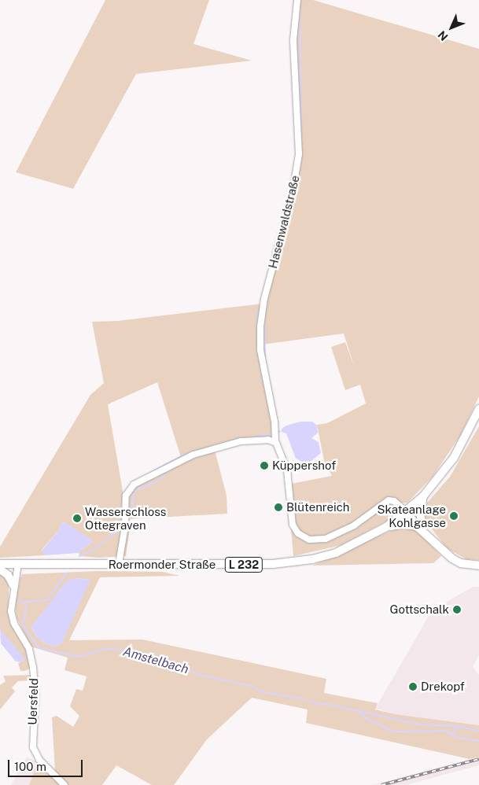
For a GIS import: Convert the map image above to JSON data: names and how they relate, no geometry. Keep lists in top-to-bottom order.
{
  "streets": {
    "main road": ["Roermonder Straße", "L 232"],
    "street": ["Hasenwaldstraße", "Uersfeld"]
  },
  "crossings": [
    ["Hasenwaldstraße", "Roermonder Straße"],
    ["Hasenwaldstraße", "L 232"],
    ["Roermonder Straße", "L 232"],
    ["Roermonder Straße", "Uersfeld"]
  ],
  "water": ["Amstelbach"],
  "places": [
    "Küppershof",
    "Blütenreich",
    "Skateanlage Kohlgasse",
    "Wasserschloss Ottegraven",
    "Gottschalk",
    "Drekopf"
  ],
  "scale_bar": "100 m",
  "north": "bottom left"
}
